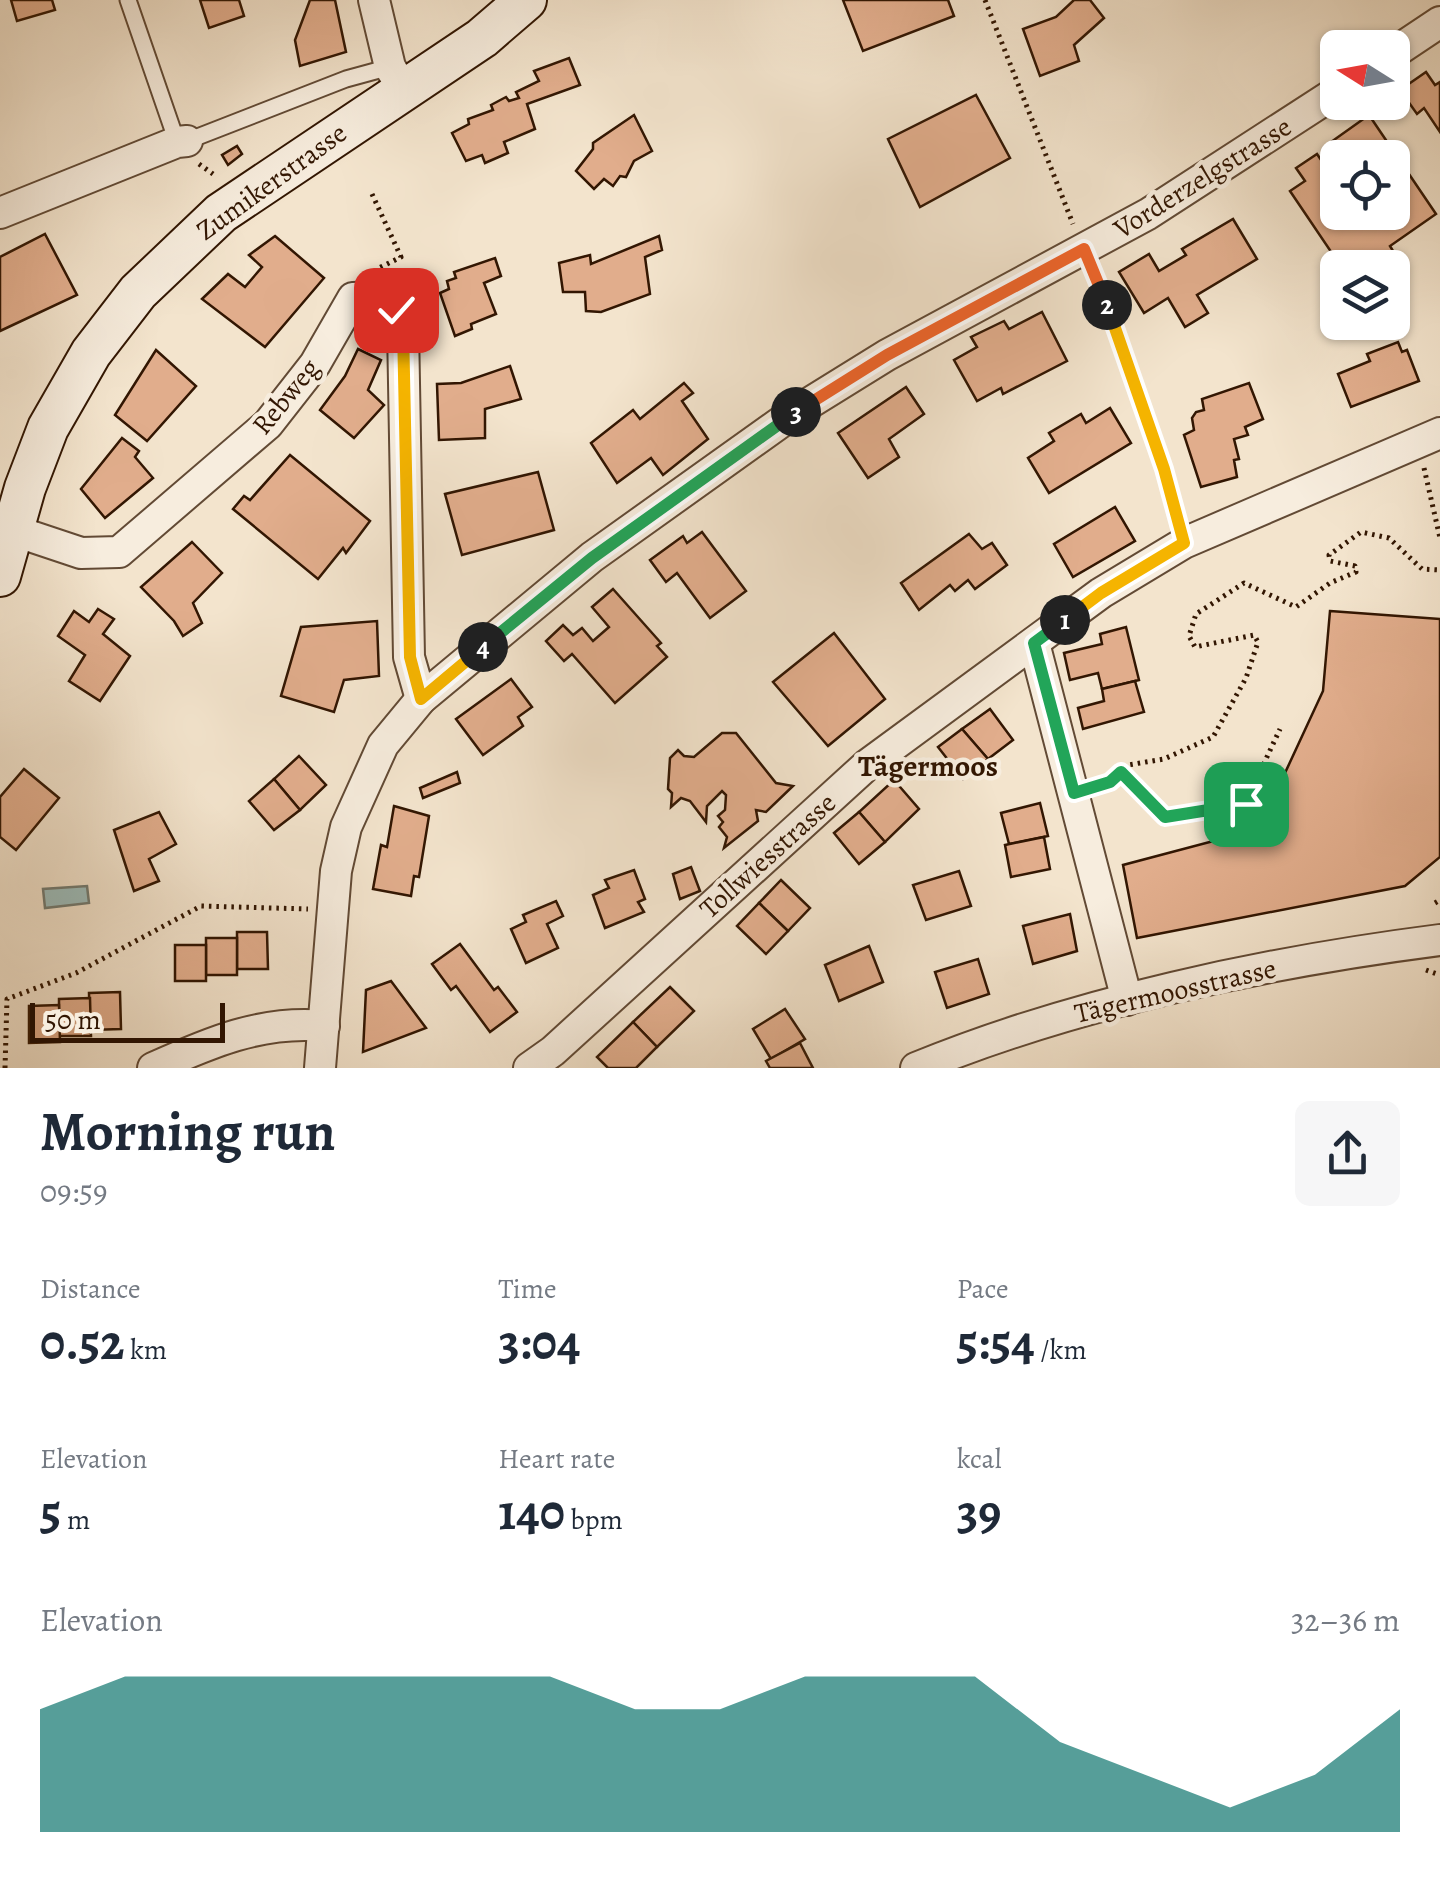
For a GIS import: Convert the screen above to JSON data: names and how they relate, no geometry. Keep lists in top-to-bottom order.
{
  "streets": {
    "main road": ["Zumikerstrasse"],
    "street": [
      "Vorderzelgstrasse",
      "Rebweg",
      "Tollwiesstrasse",
      "Tägermoosstrasse"
    ]
  },
  "crossings": [
    ["Vorderzelgstrasse", "Rebweg"],
    ["Zumikerstrasse", "Rebweg"]
  ],
  "districts": ["Tägermoos"],
  "scale_bar": "50 m",
  "north": "left",
  "page": {
    "pins": [
      "2",
      "3",
      "1",
      "4"
    ],
    "scale": "50 m",
    "heading": ["Morning run", "09:59"],
    "stats": [
      ["Distance", "0.52 km"],
      ["Time", "3:04"],
      ["Pace", "5:54 /km"],
      ["Elevation", "5 m"],
      ["Heart rate", "140 bpm"],
      ["kcal", "39"]
    ],
    "chart": ["Elevation", "32–36 m"]
  }
}
